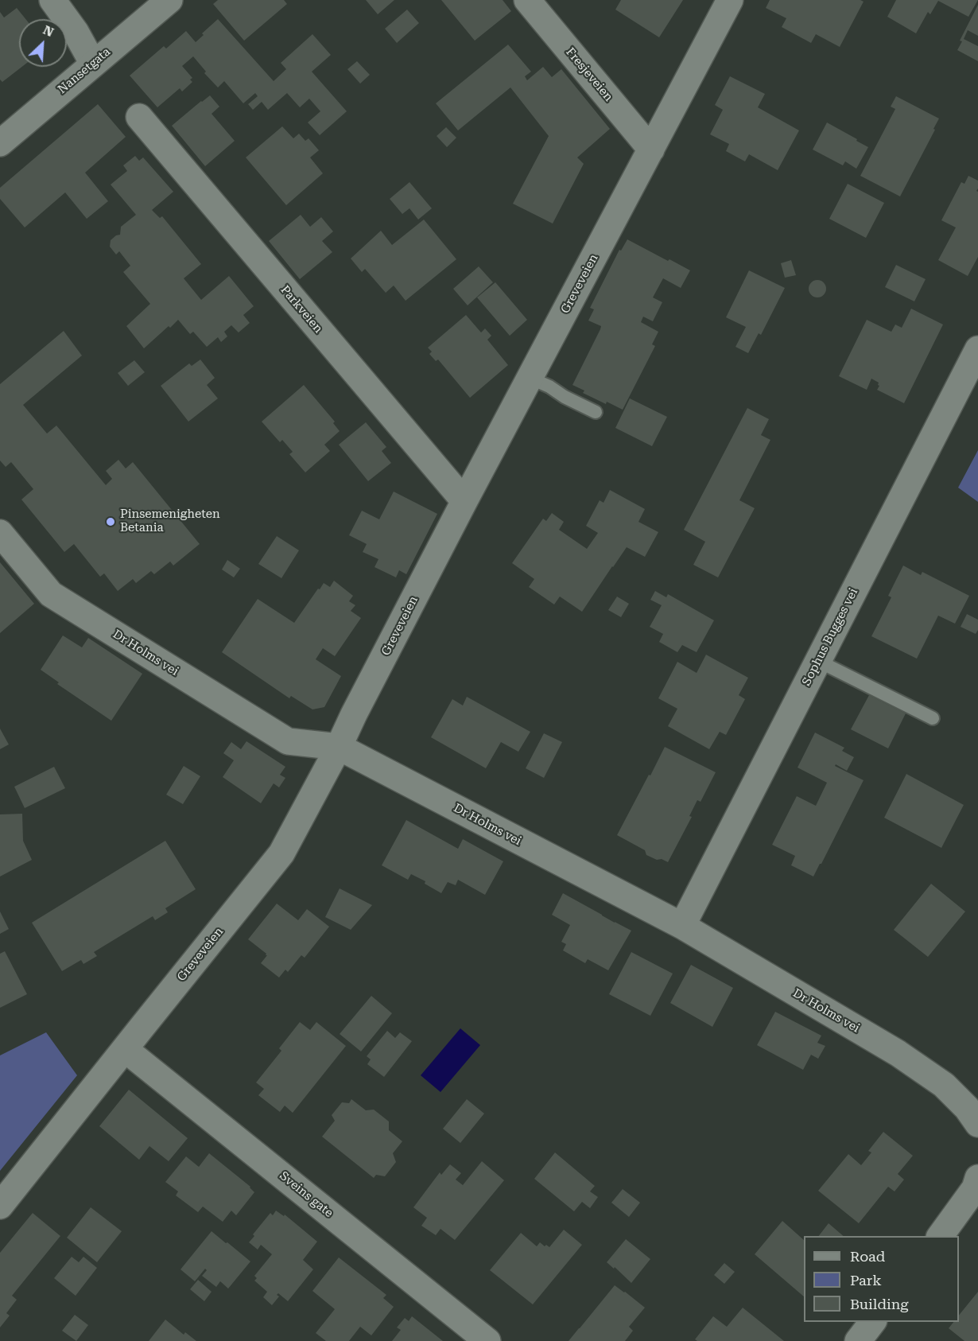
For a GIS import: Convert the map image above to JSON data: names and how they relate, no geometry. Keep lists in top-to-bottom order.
{
  "streets": {
    "street": [
      "Nansetgata",
      "Fresjeveien",
      "Greveveien",
      "Parkveien",
      "Sophus Bugges vei",
      "Dr Holms vei",
      "Sveins gate"
    ]
  },
  "crossings": [
    ["Fresjeveien", "Greveveien"],
    ["Greveveien", "Parkveien"],
    ["Greveveien", "Dr Holms vei"],
    ["Greveveien", "Sveins gate"],
    ["Sophus Bugges vei", "Dr Holms vei"]
  ],
  "places": ["Pinsemenigheten Betania"],
  "legend": ["Road", "Park", "Building"],
  "north": "top right"
}
